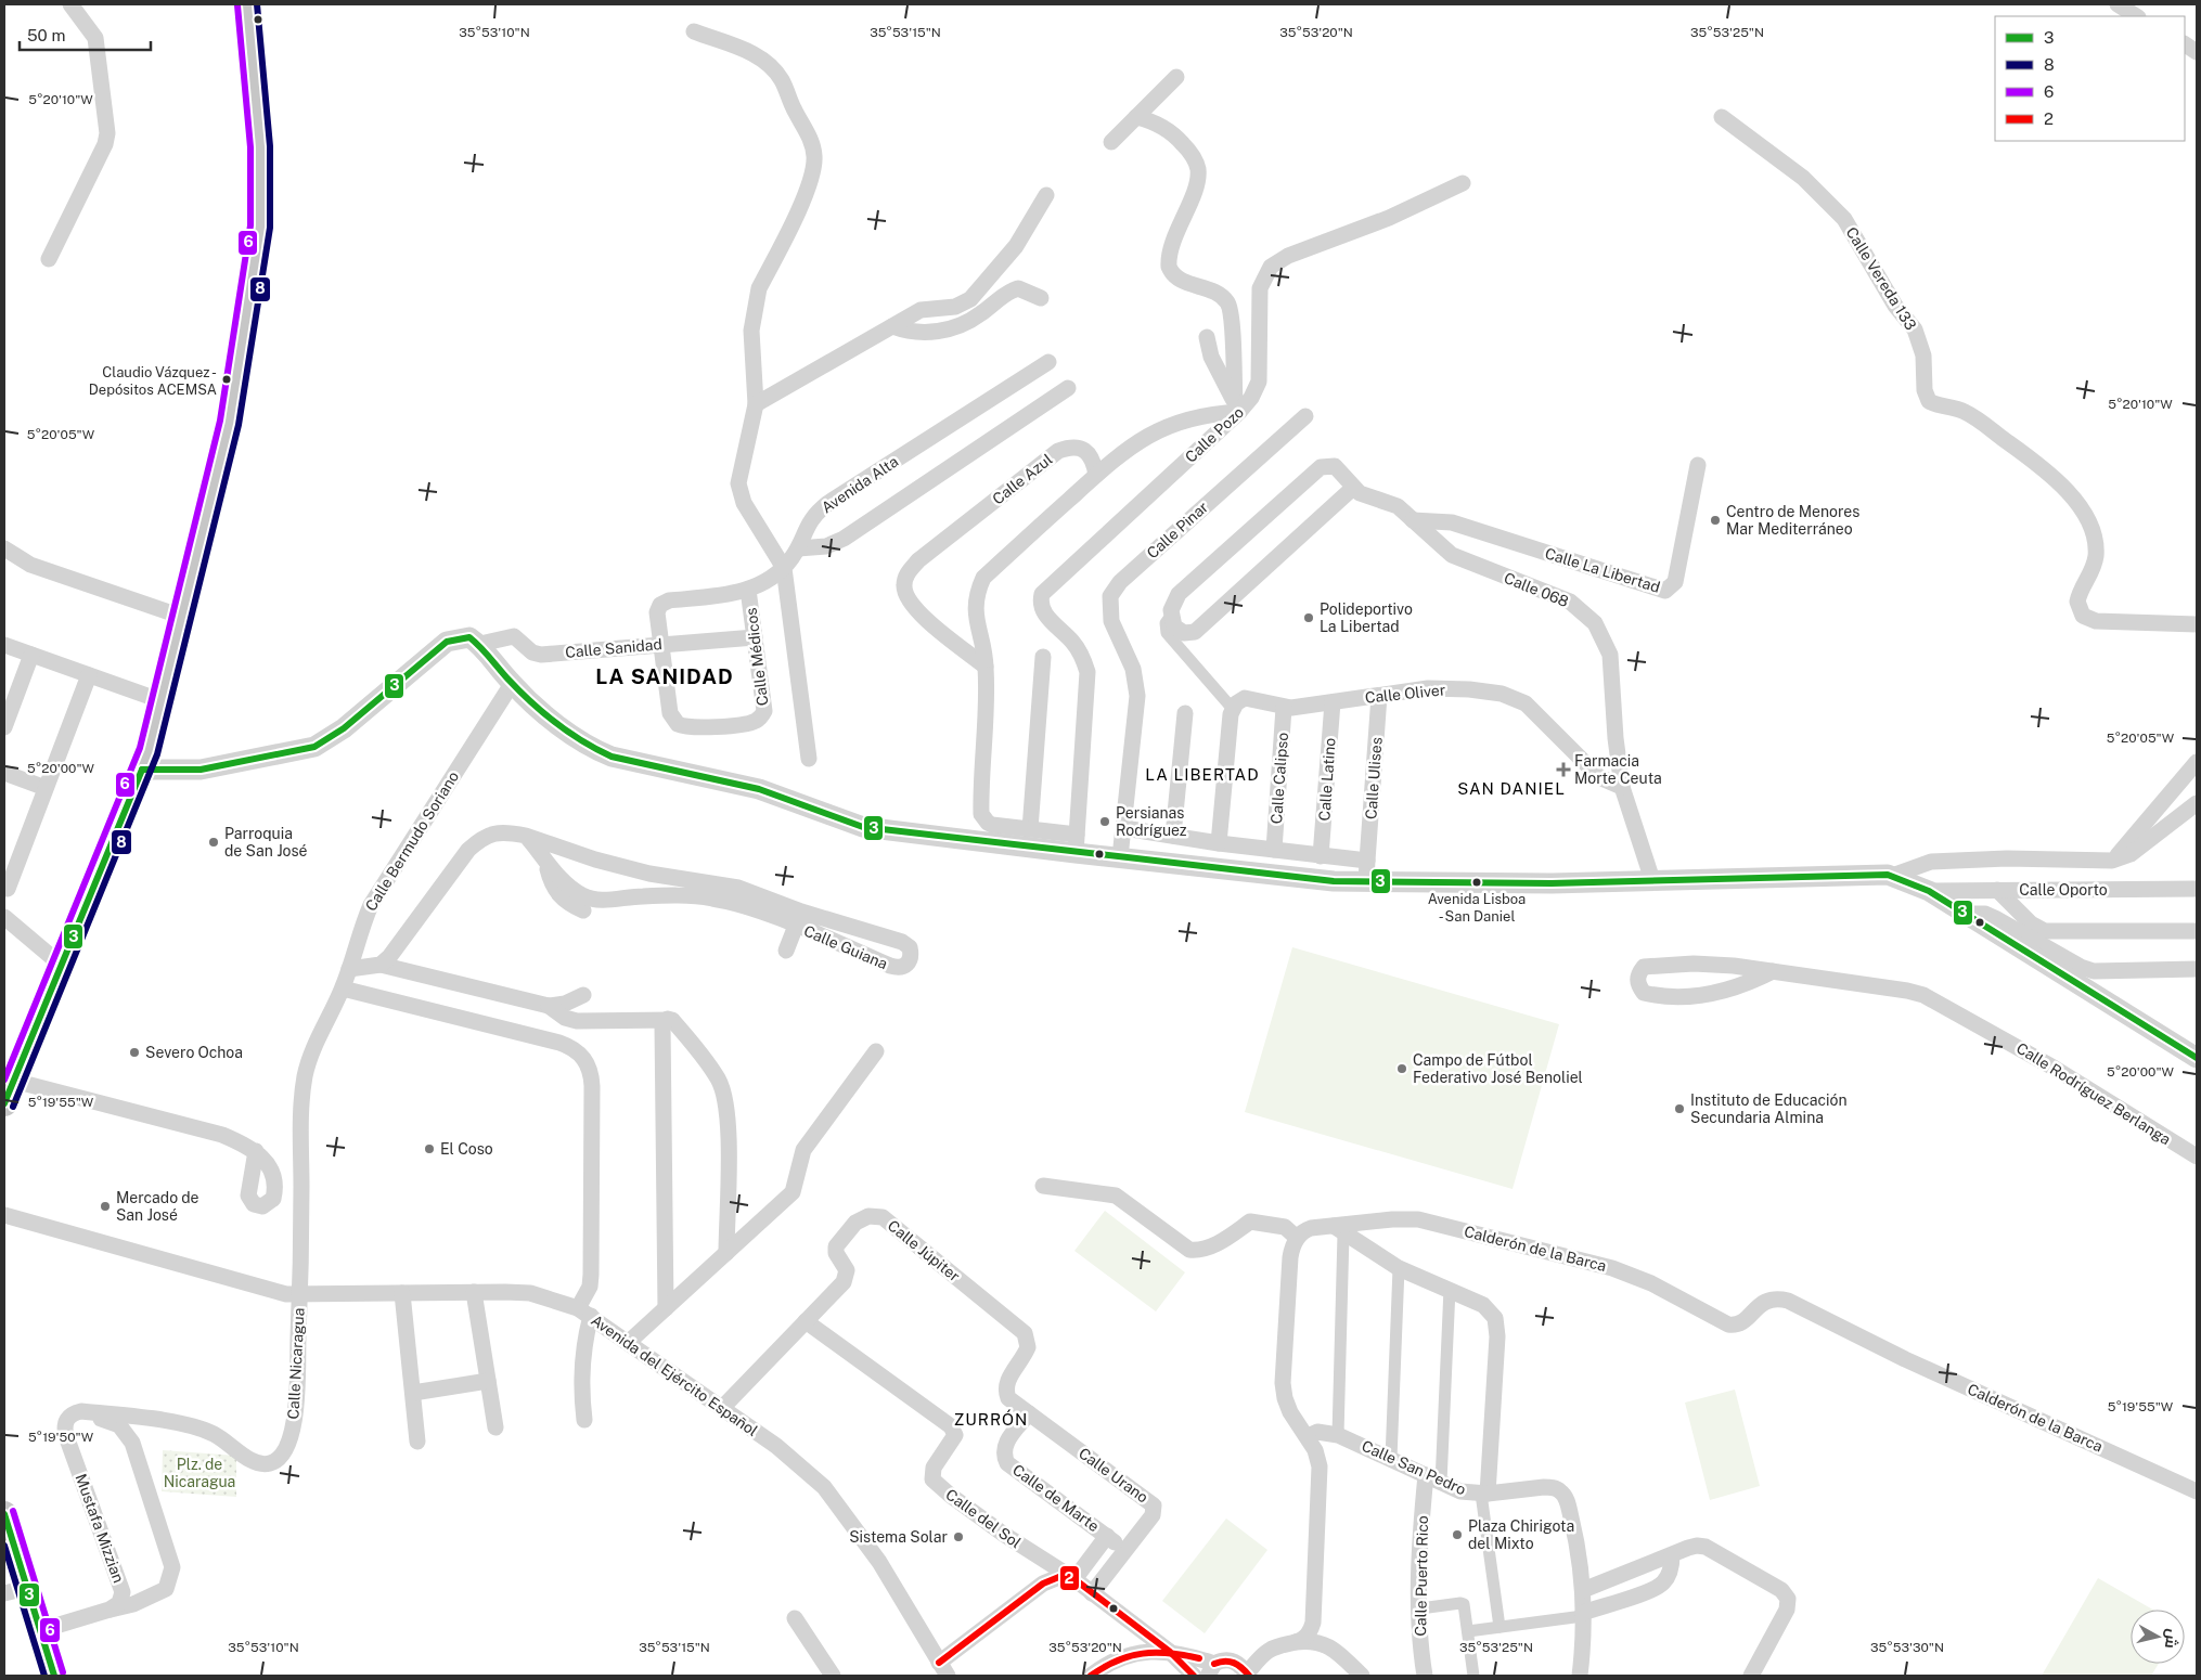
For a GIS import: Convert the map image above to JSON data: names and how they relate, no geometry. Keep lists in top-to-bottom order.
{
  "streets": {
    "street": [
      "Calle Vereda 133",
      "Calle Pozo",
      "Calle Azul",
      "Avenida Alta",
      "Calle Pinar",
      "Calle La Libertad",
      "Calle 068",
      "Calle Sanidad",
      "Calle Médicos",
      "Calle Oliver",
      "Calle Calipso",
      "Calle Ulises",
      "Calle Latino",
      "Calle Bermudo Soriano",
      "Calle Oporto",
      "Calle Guiana",
      "Calle Rodríguez Berlanga",
      "Calderón de la Barca",
      "Calle Júpiter",
      "Calle Nicaragua",
      "Avenida del Ejército Español",
      "Calle San Pedro",
      "Calle Urano",
      "Calle de Marte",
      "Calle del Sol",
      "Mustafa Mizzian",
      "Calle Puerto Rico"
    ]
  },
  "crossings": [
    ["Avenida Alta", "Calle Sanidad"],
    ["Avenida Alta", "Calle Médicos"],
    ["Calle La Libertad", "Calle 068"],
    ["Calle 068", "Calle Oliver"],
    ["Calle Sanidad", "Calle Médicos"],
    ["Calle Oliver", "Calle Calipso"],
    ["Calle Oliver", "Calle Ulises"],
    ["Calle Oliver", "Calle Latino"],
    ["Calle Bermudo Soriano", "Calle Nicaragua"],
    ["Calle Bermudo Soriano", "Avenida del Ejército Español"],
    ["Calle Júpiter", "Avenida del Ejército Español"],
    ["Calle Júpiter", "Calle Urano"],
    ["Calle Júpiter", "Calle de Marte"],
    ["Calle Júpiter", "Calle del Sol"],
    ["Calle Nicaragua", "Avenida del Ejército Español"],
    ["Calle Nicaragua", "Mustafa Mizzian"],
    ["Avenida del Ejército Español", "Calle del Sol"],
    ["Calle San Pedro", "Calle Puerto Rico"],
    ["Calle Urano", "Calle de Marte"]
  ],
  "districts": [
    "LA SANIDAD",
    "LA LIBERTAD",
    "SAN DANIEL",
    "ZURRÓN"
  ],
  "parks": ["Plz. de Nicaragua"],
  "places": {
    "other": [
      "Claudio Vázquez - Depósitos ACEMSA",
      "Centro de Menores Mar Mediterráneo",
      "Polideportivo La Libertad",
      "Persianas Rodríguez",
      "Parroquia de San José",
      "Avenida Lisboa - San Daniel",
      "Severo Ochoa",
      "Campo de Fútbol Federativo José Benoliel",
      "Instituto de Educación Secundaria Almina",
      "El Coso",
      "Mercado de San José",
      "Plaza Chirigota del Mixto",
      "Sistema Solar"
    ],
    "health": ["Farmacia Morte Ceuta"]
  },
  "lines": [
    "transit line 8",
    "transit line 6",
    "transit line 3",
    "transit line 2"
  ],
  "legend": [
    "3",
    "8",
    "6",
    "2"
  ],
  "scale_bar": "50 m",
  "north": "right",
  "coordinates": [
    "35°53'10\"N",
    "35°53'15\"N",
    "35°53'20\"N",
    "35°53'25\"N",
    "5°20'10\"W",
    "5°20'05\"W",
    "5°20'00\"W",
    "5°19'55\"W",
    "5°19'50\"W",
    "35°53'30\"N"
  ]
}
